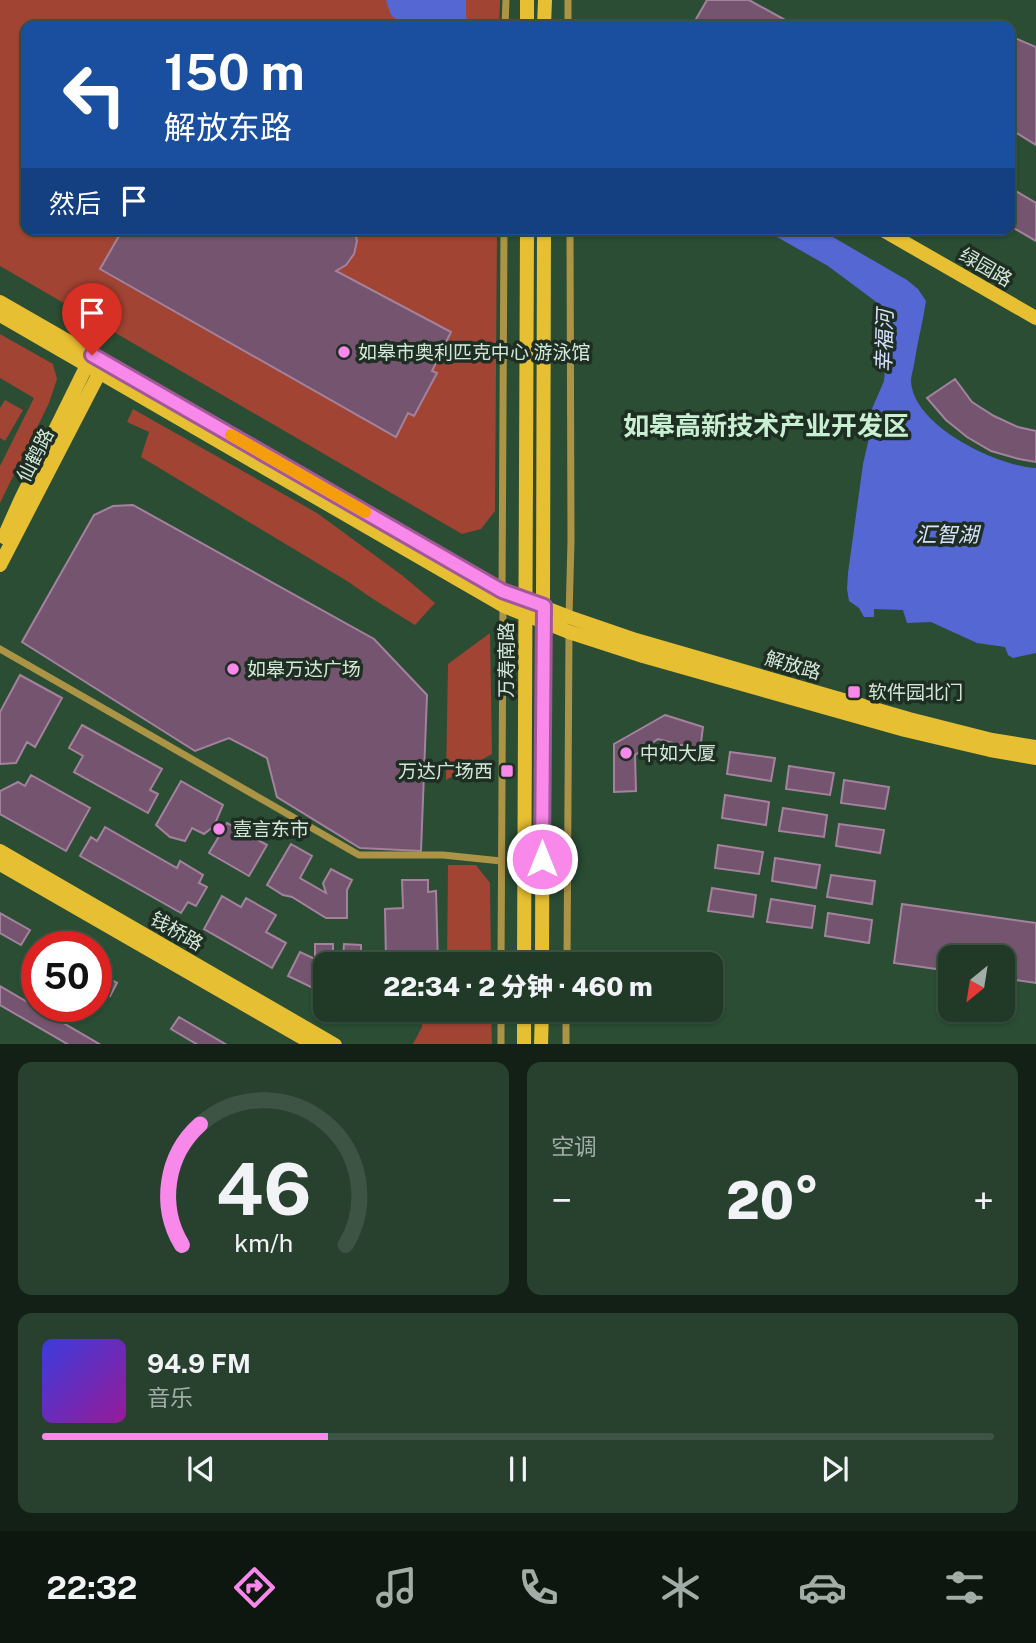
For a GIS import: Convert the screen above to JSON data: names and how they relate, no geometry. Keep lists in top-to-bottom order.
{
  "streets": {
    "street": [
      "绿园路",
      "仙鹤路",
      "万寿南路",
      "解放路",
      "钱桥路"
    ]
  },
  "crossings": [
    ["万寿南路", "解放路"]
  ],
  "districts": ["如皋高新技术产业开发区"],
  "water": ["幸福河", "汇智湖"],
  "places": {
    "other": [
      "如皋市奥利匹克中心 游泳馆",
      "如皋万达广场",
      "中如大厦",
      "壹言东市"
    ],
    "transit": ["软件园北门", "万达广场西"]
  },
  "north": "bottom left",
  "page": {
    "turn": ["150 m", "解放东路"],
    "then": "然后",
    "limit": "50",
    "trip": "22:34 · 2 分钟 · 460 m",
    "tile": "空调",
    "heat": ["−", "20°", "+"],
    "song": ["94.9 FM", "音乐"],
    "tabs": "22:32",
    "gauge": ["46", "km/h"]
  }
}
